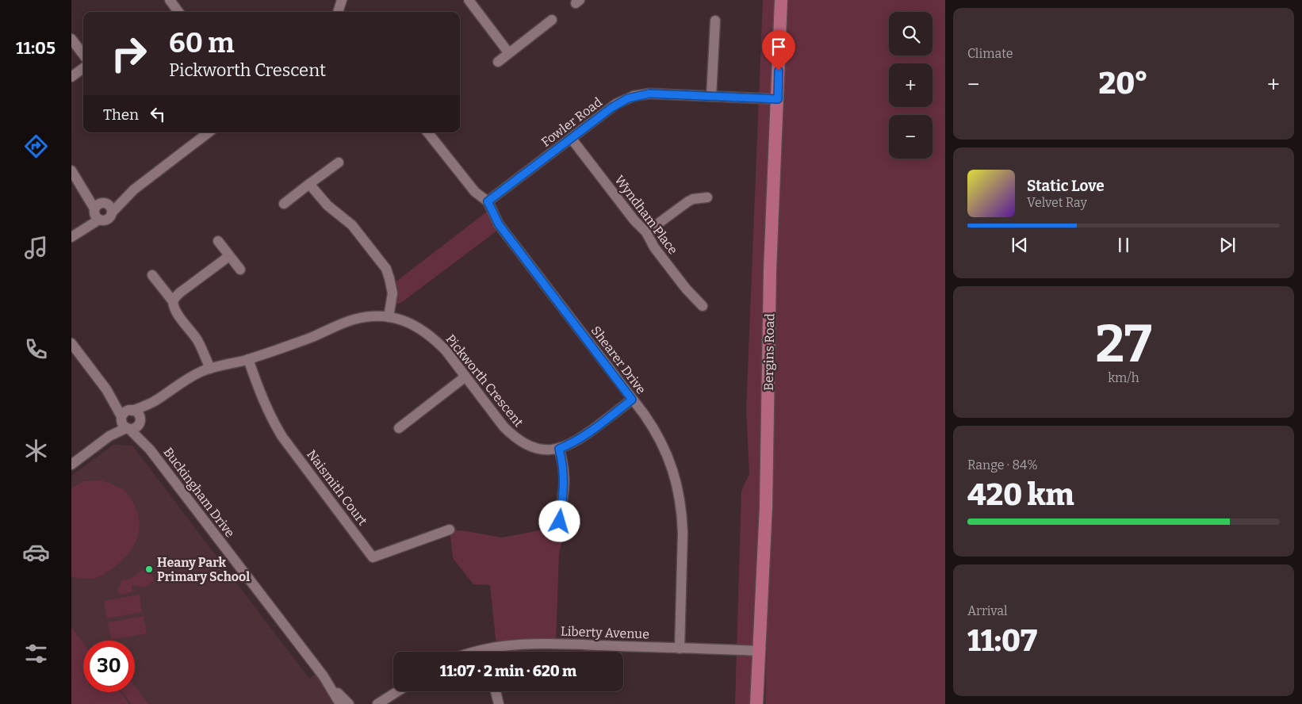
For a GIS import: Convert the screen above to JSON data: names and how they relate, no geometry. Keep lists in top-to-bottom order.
{
  "streets": {
    "main road": ["Bergins Road"],
    "street": [
      "Fowler Road",
      "Wyndham Place",
      "Shearer Drive",
      "Pickworth Crescent",
      "Naismith Court",
      "Buckingham Drive",
      "Liberty Avenue"
    ]
  },
  "crossings": [
    ["Fowler Road", "Wyndham Place"],
    ["Fowler Road", "Bergins Road"],
    ["Fowler Road", "Shearer Drive"],
    ["Bergins Road", "Liberty Avenue"],
    ["Shearer Drive", "Pickworth Crescent"],
    ["Shearer Drive", "Liberty Avenue"],
    ["Pickworth Crescent", "Naismith Court"],
    ["Pickworth Crescent", "Buckingham Drive"]
  ],
  "places": ["Heany Park Primary School"],
  "page": {
    "tabs": "11:05",
    "tile": [
      "Climate",
      ["27", "km/h"],
      ["Range · 84%", "420 km"],
      ["Arrival", "11:07"]
    ],
    "map_buttons": ["+", "−"],
    "turn": ["60 m", "Pickworth Crescent"],
    "heat": ["−", "20°", "+"],
    "then": "Then",
    "song": ["Static Love", "Velvet Ray"],
    "limit": "30",
    "trip": "11:07 · 2 min · 620 m"
  }
}
